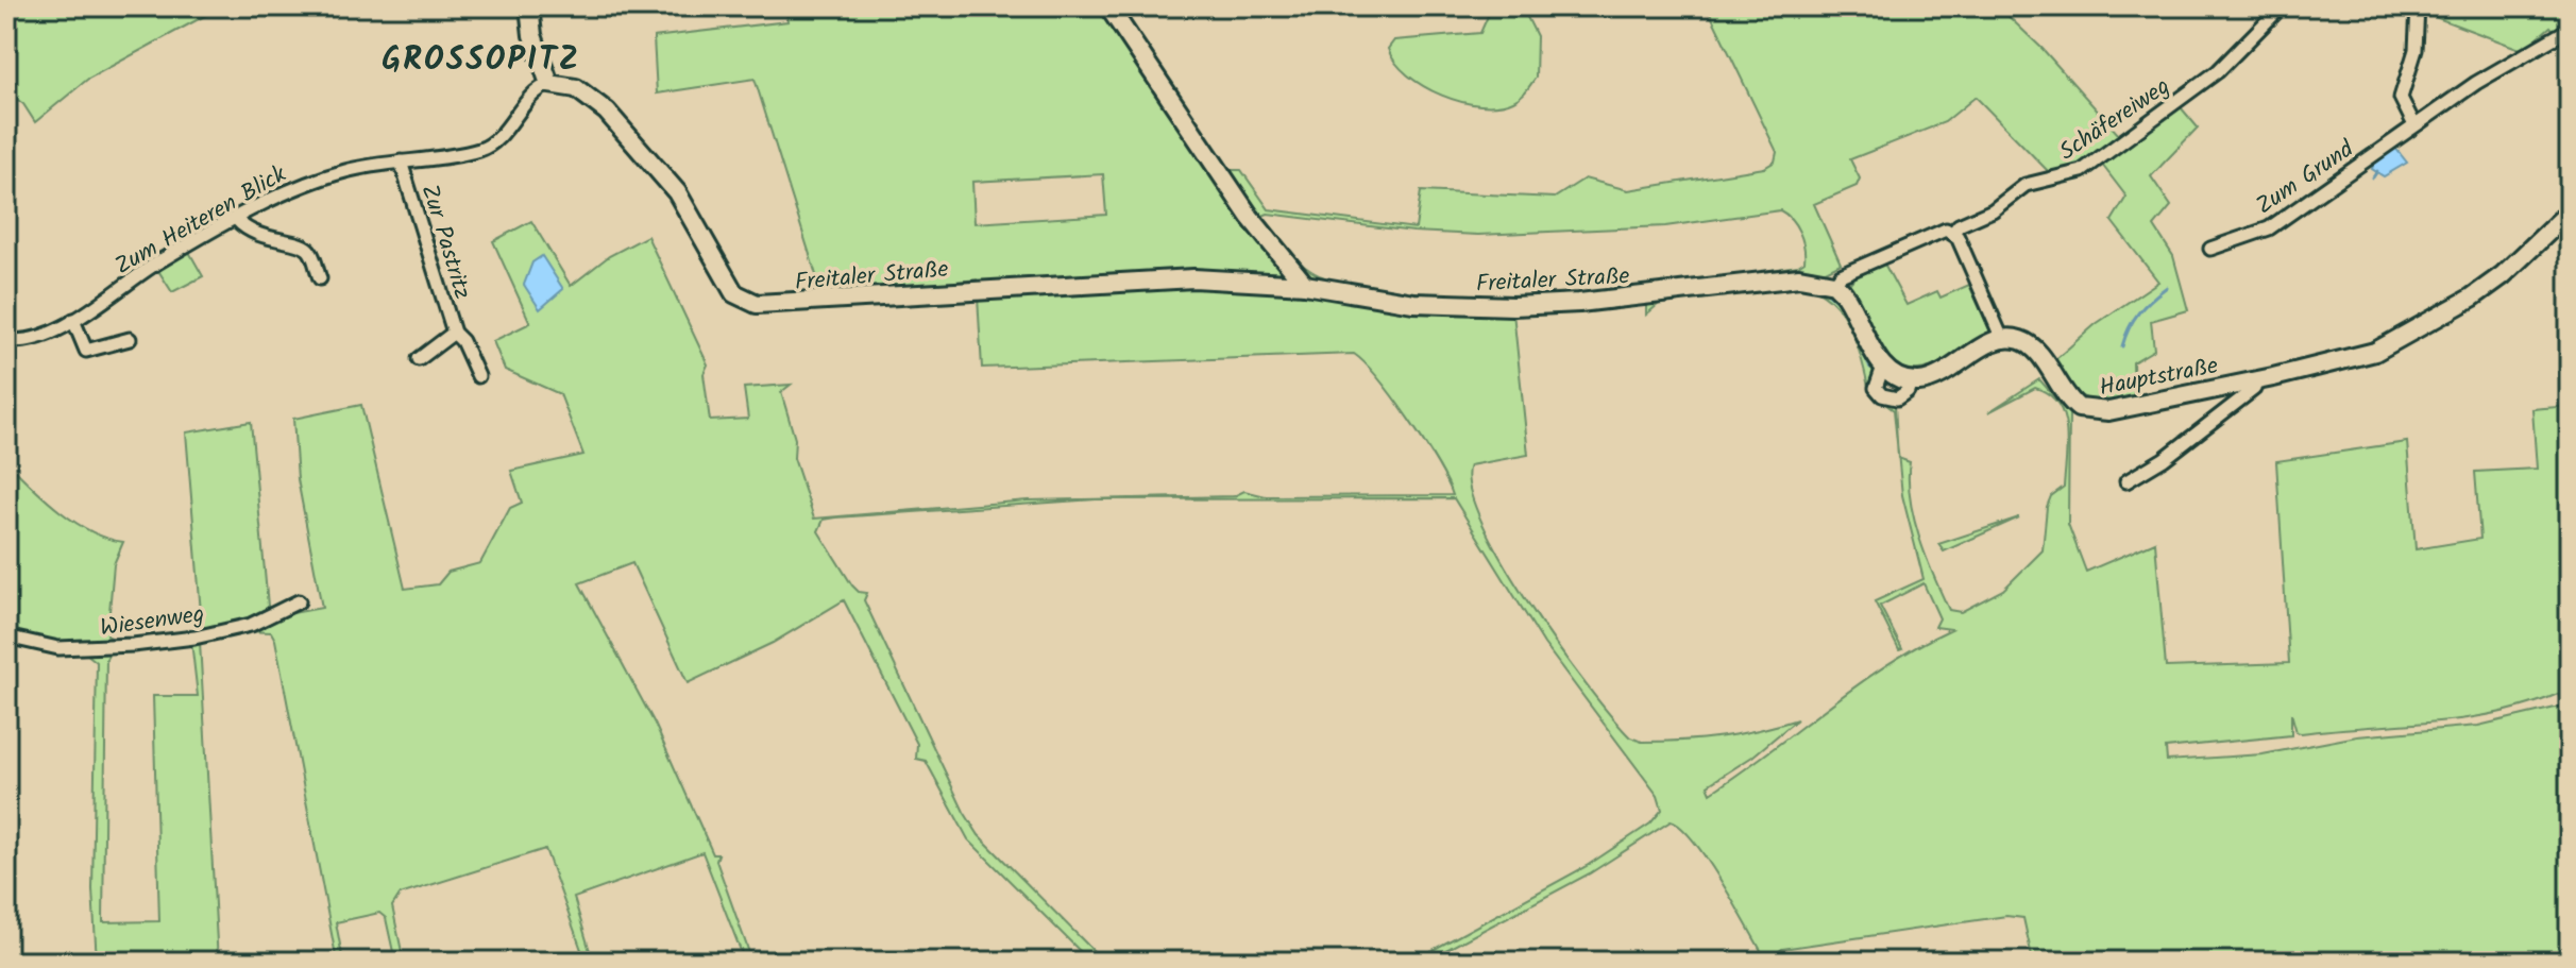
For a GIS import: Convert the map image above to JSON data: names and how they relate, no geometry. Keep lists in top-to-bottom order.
{
  "streets": {
    "street": [
      "Schäfereiweg",
      "Zum Grund",
      "Zum Heiteren Blick",
      "Zur Pastritz",
      "Freitaler Straße",
      "Hauptstraße",
      "Wiesenweg"
    ]
  },
  "crossings": [
    ["Schäfereiweg", "Freitaler Straße"],
    ["Zum Heiteren Blick", "Zur Pastritz"],
    ["Zum Heiteren Blick", "Freitaler Straße"]
  ],
  "districts": ["GROSSOPITZ"]
}
